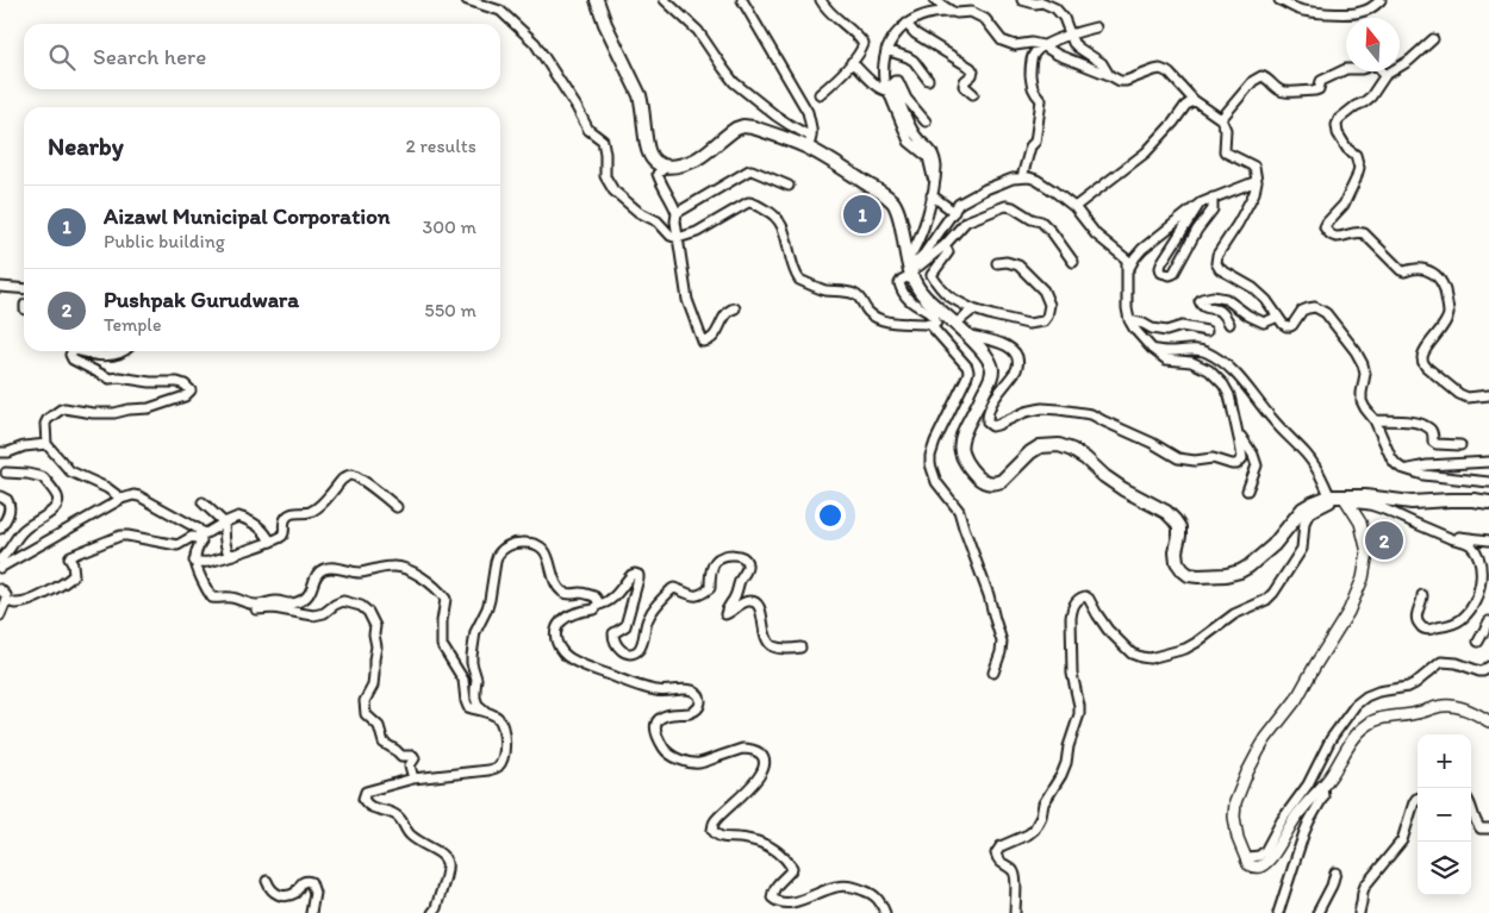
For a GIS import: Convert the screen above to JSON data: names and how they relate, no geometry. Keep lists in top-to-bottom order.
{
  "north": "top",
  "page": {
    "search": "Search here",
    "heading": ["Nearby", "2 results"],
    "list": [
      {
        "mark": "1",
        "name": "Aizawl Municipal Corporation",
        "note": "Public building",
        "value": "300 m"
      },
      {
        "mark": "2",
        "name": "Pushpak Gurudwara",
        "note": "Temple",
        "value": "550 m"
      }
    ],
    "pins": ["1", "2"],
    "map_buttons": ["+", "−"]
  }
}
